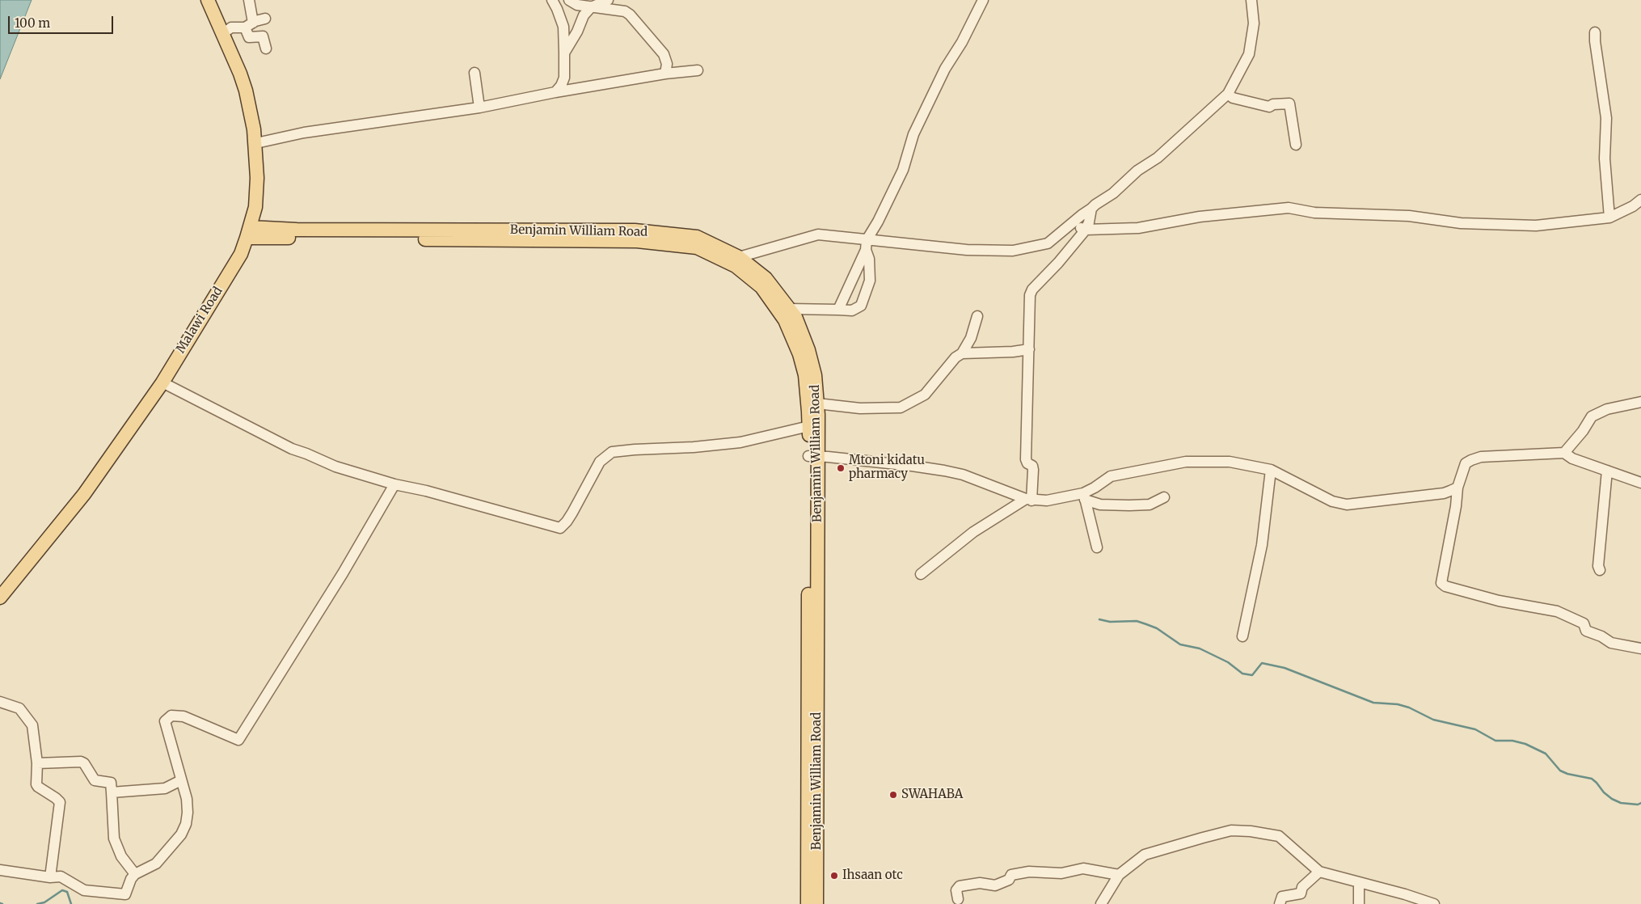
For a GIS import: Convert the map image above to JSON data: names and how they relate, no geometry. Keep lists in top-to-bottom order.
{
  "streets": {
    "main road": ["Benjamin William Road", "Malawi Road"]
  },
  "crossings": [
    ["Benjamin William Road", "Malawi Road"]
  ],
  "places": ["Mtoni kidatu pharmacy", "SWAHABA", "Ihsaan otc"],
  "scale_bar": "100 m"
}
